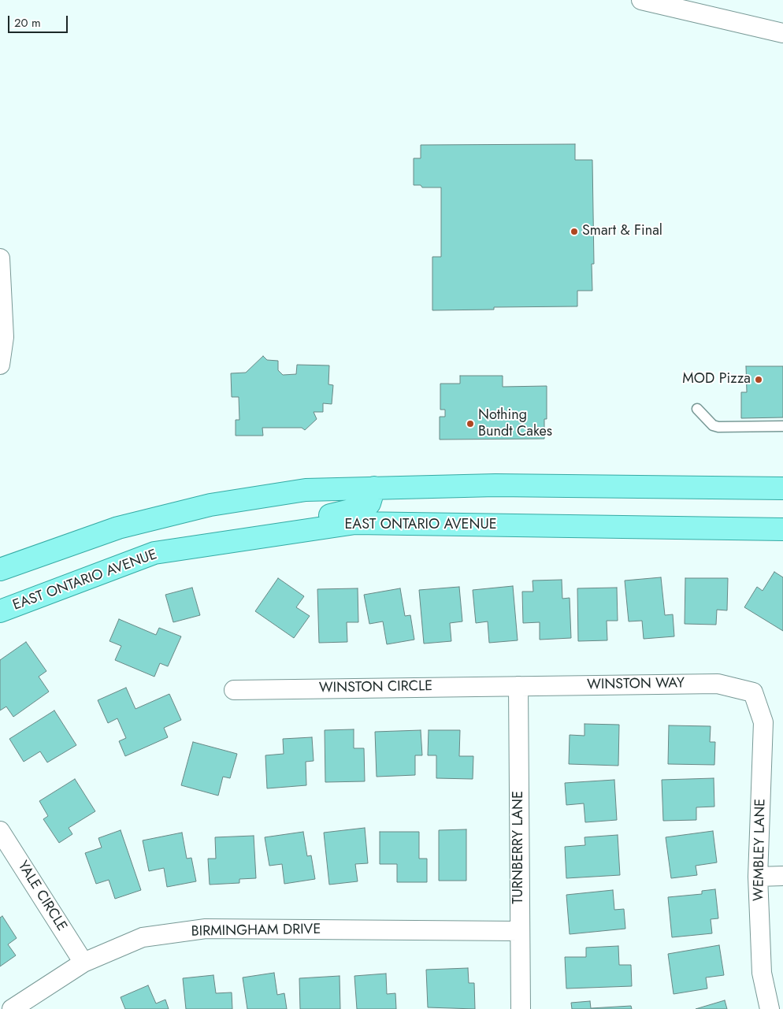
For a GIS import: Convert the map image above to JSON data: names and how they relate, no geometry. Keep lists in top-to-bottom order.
{
  "streets": {
    "main road": ["EAST ONTARIO AVENUE"],
    "street": [
      "WINSTON WAY",
      "WINSTON CIRCLE",
      "TURNBERRY LANE",
      "WEMBLEY LANE",
      "YALE CIRCLE",
      "BIRMINGHAM DRIVE"
    ]
  },
  "crossings": [
    ["WINSTON WAY", "WINSTON CIRCLE"],
    ["WINSTON WAY", "TURNBERRY LANE"],
    ["WINSTON WAY", "WEMBLEY LANE"],
    ["WINSTON CIRCLE", "TURNBERRY LANE"],
    ["TURNBERRY LANE", "BIRMINGHAM DRIVE"],
    ["YALE CIRCLE", "BIRMINGHAM DRIVE"]
  ],
  "places": ["Smart & Final", "MOD Pizza", "Nothing Bundt Cakes"],
  "scale_bar": "20 m"
}
